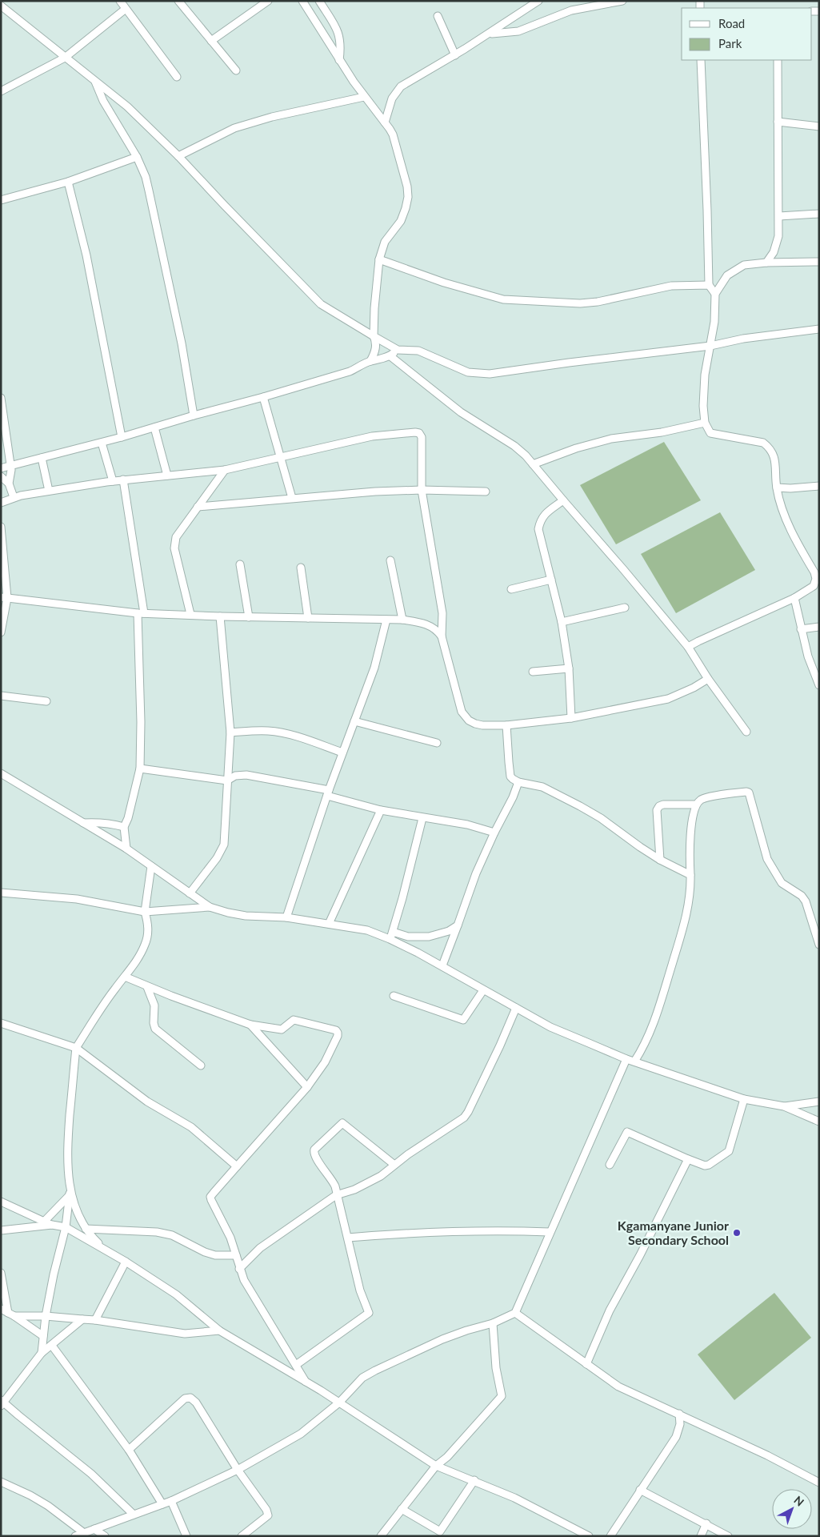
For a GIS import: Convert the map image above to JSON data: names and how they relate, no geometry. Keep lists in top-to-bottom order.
{
  "places": ["Kgamanyane Junior Secondary School"],
  "legend": ["Road", "Park"],
  "north": "top right"
}
